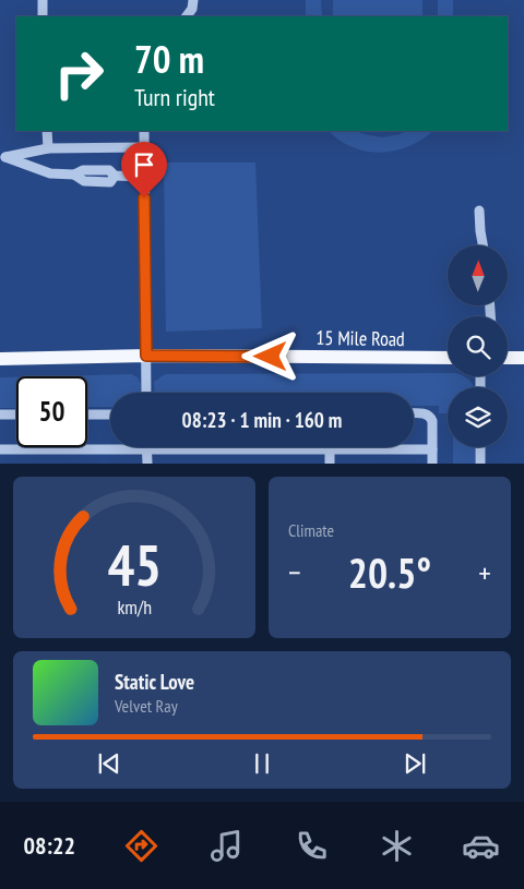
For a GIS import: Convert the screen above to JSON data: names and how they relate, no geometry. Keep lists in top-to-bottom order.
{
  "streets": {
    "main road": ["15 Mile Road"]
  },
  "north": "top",
  "page": {
    "turn": ["70 m", "Turn right"],
    "limit": "50",
    "trip": "08:23 · 1 min · 160 m",
    "tile": "Climate",
    "heat": ["−", "20.5°", "+"],
    "song": ["Static Love", "Velvet Ray"],
    "tabs": "08:22",
    "gauge": ["45", "km/h"]
  }
}
